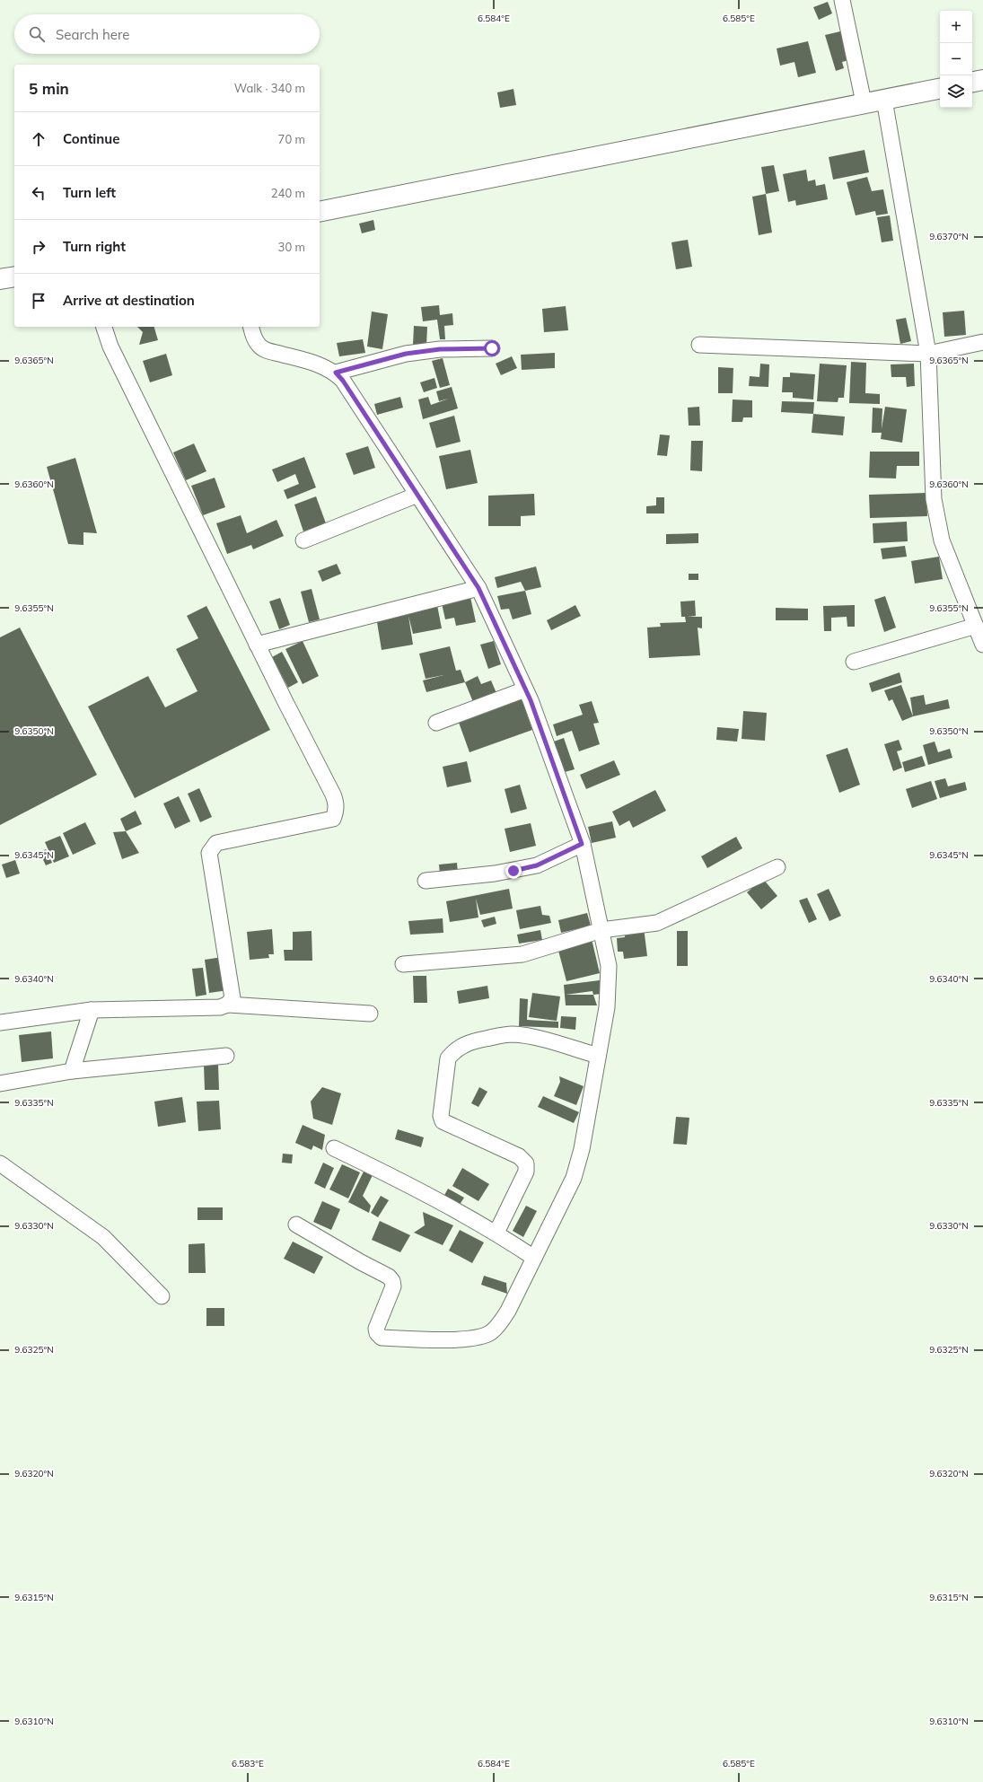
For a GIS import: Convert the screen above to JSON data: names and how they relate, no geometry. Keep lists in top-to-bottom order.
{
  "page": {
    "map_buttons": ["+", "−"],
    "search": "Search here",
    "heading": ["5 min", "Walk · 340 m"],
    "list": [
      ["Continue", "70 m"],
      ["Turn left", "240 m"],
      ["Turn right", "30 m"],
      "Arrive at destination"
    ]
  },
  "coordinates": [
    "6.584°E",
    "6.585°E",
    "9.6370°N",
    "9.6365°N",
    "9.6360°N",
    "9.6355°N",
    "9.6350°N",
    "9.6345°N",
    "9.6340°N",
    "9.6335°N",
    "9.6330°N",
    "9.6325°N",
    "9.6320°N",
    "9.6315°N",
    "9.6310°N",
    "6.583°E"
  ]
}
